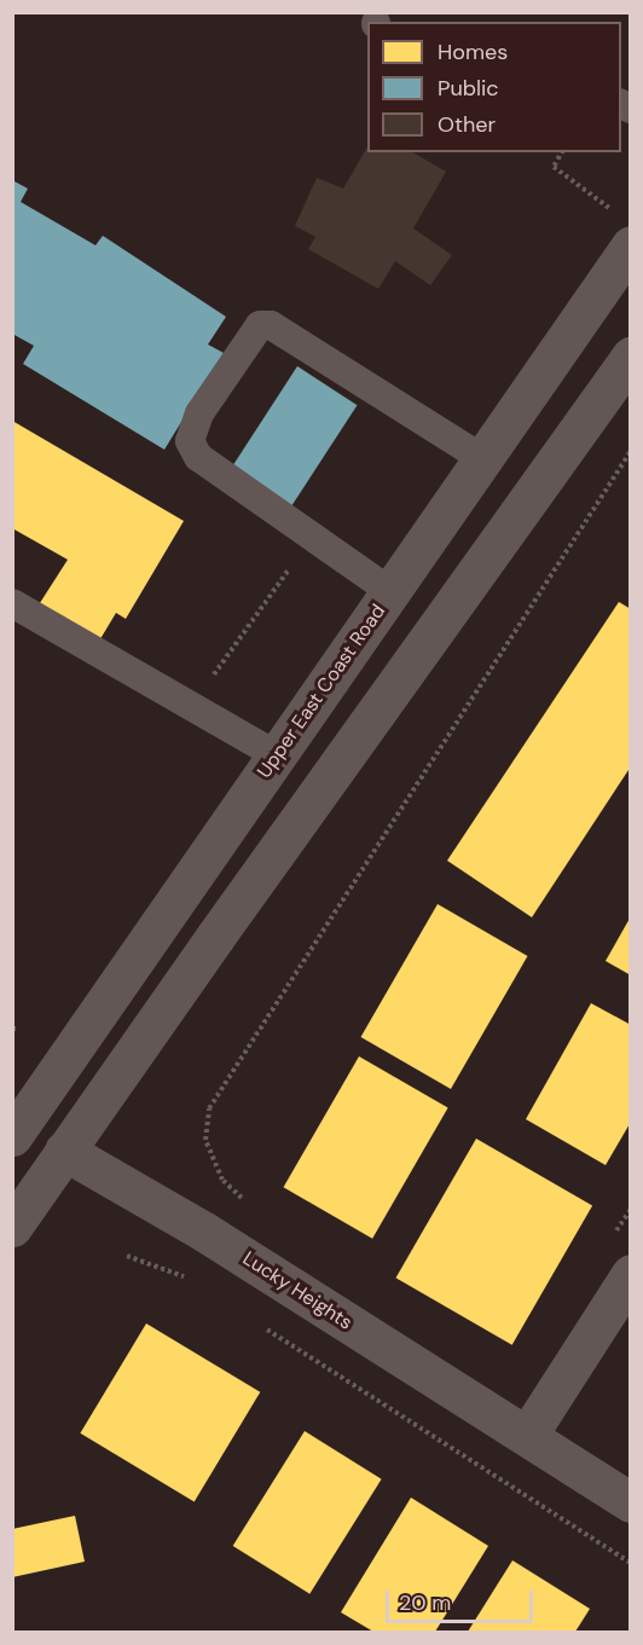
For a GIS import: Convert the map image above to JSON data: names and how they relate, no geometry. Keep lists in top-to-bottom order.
{
  "streets": {
    "main road": ["Upper East Coast Road", "Lucky Heights"]
  },
  "crossings": [
    ["Upper East Coast Road", "Lucky Heights"]
  ],
  "legend": ["Homes", "Public", "Other"],
  "scale_bar": "20 m"
}
